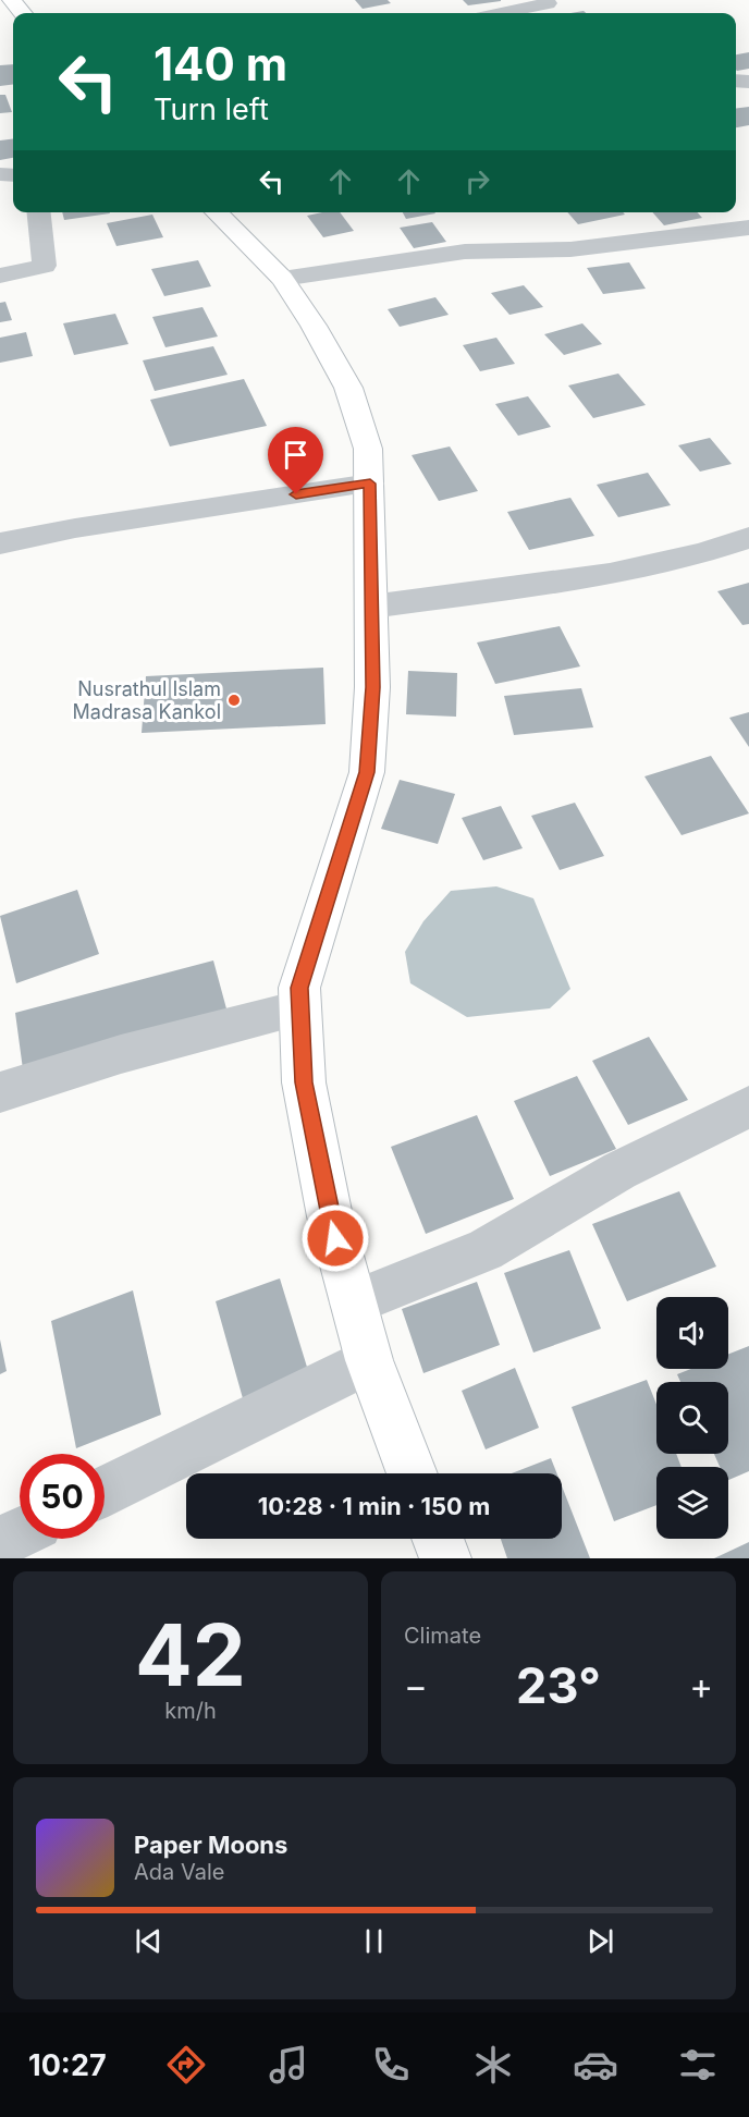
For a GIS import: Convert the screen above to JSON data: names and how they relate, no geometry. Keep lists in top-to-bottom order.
{
  "places": ["Nusrathul Islam Madrasa Kankol"],
  "page": {
    "turn": ["140 m", "Turn left"],
    "limit": "50",
    "trip": "10:28 · 1 min · 150 m",
    "tile": [
      ["42", "km/h"],
      "Climate"
    ],
    "heat": ["−", "23°", "+"],
    "song": ["Paper Moons", "Ada Vale"],
    "tabs": "10:27"
  }
}
